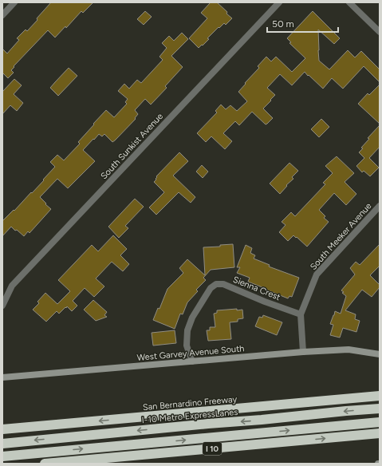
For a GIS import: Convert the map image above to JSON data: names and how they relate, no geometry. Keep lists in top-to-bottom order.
{
  "streets": {
    "highway": ["San Bernardino Freeway", "I-10 Metro ExpressLanes", "I 10"],
    "street": [
      "South Sunkist Avenue",
      "South Meeker Avenue",
      "Sienna Crest",
      "West Garvey Avenue South"
    ]
  },
  "crossings": [
    ["South Meeker Avenue", "Sienna Crest"],
    ["South Meeker Avenue", "West Garvey Avenue South"],
    ["Sienna Crest", "West Garvey Avenue South"]
  ],
  "scale_bar": "50 m"
}
